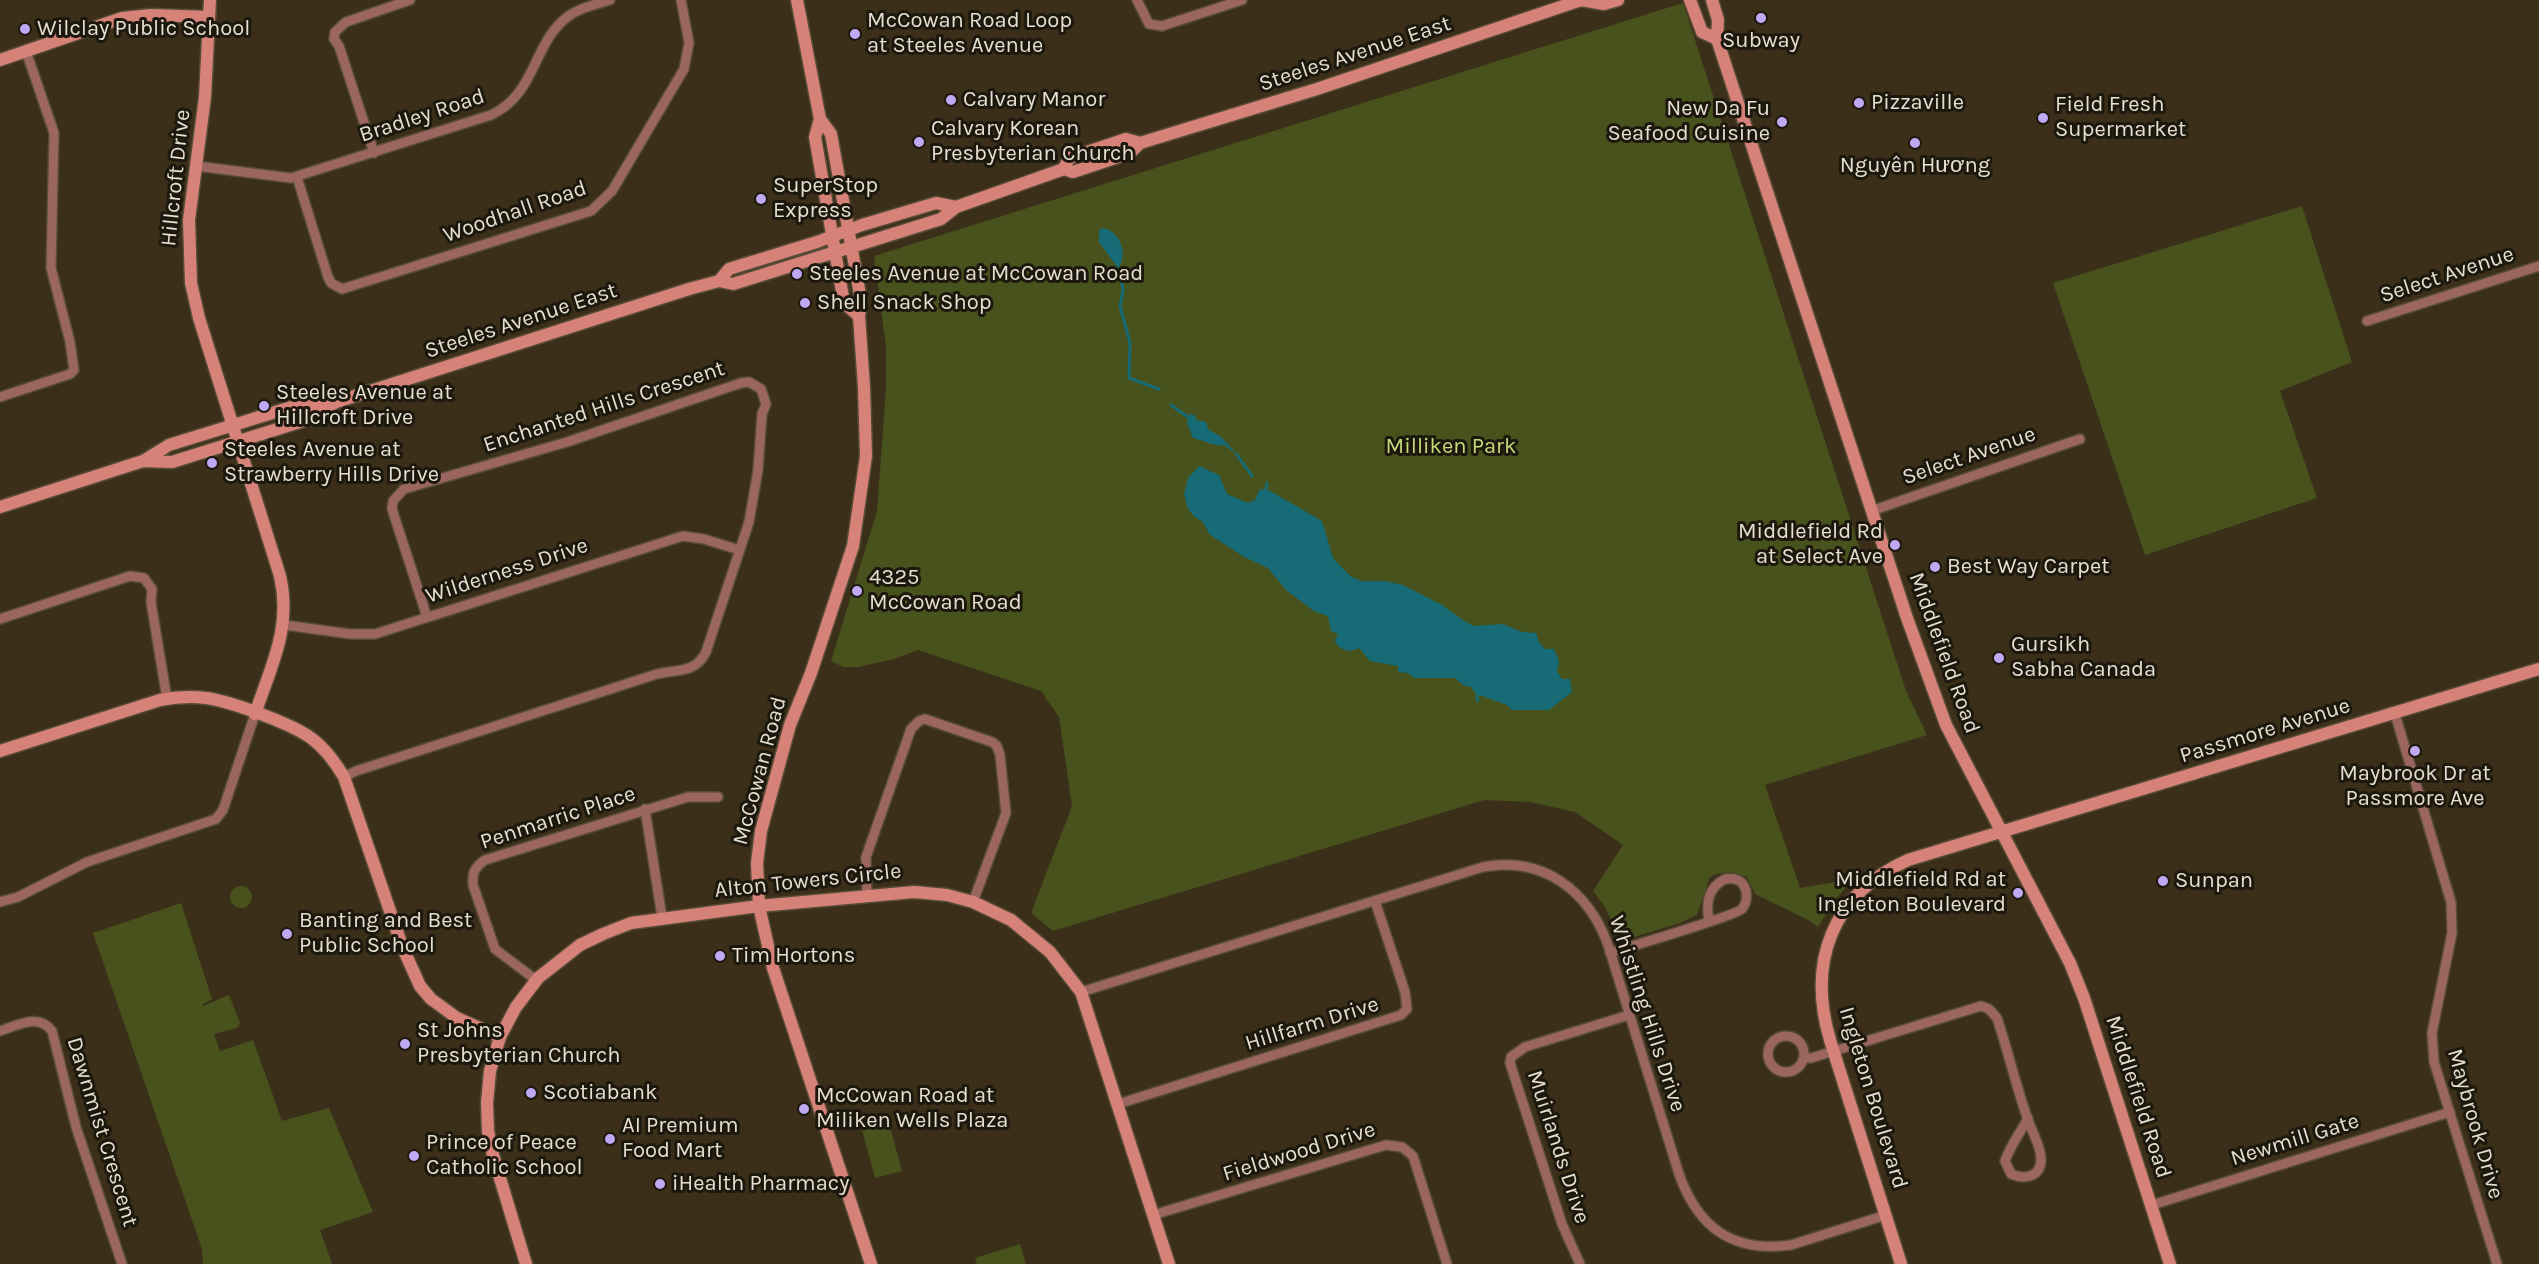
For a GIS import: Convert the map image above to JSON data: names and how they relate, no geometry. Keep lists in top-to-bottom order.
{
  "streets": {
    "main road": [
      "Steeles Avenue East",
      "Hillcroft Drive",
      "Middlefield Road",
      "Passmore Avenue",
      "McCowan Road",
      "Alton Towers Circle",
      "Ingleton Boulevard"
    ],
    "street": [
      "Bradley Road",
      "Woodhall Road",
      "Select Avenue",
      "Enchanted Hills Crescent",
      "Wilderness Drive",
      "Penmarric Place",
      "Whistling Hills Drive",
      "Hillfarm Drive",
      "Maybrook Drive",
      "Dawnmist Crescent",
      "Newmill Gate",
      "Muirlands Drive",
      "Fieldwood Drive"
    ]
  },
  "crossings": [
    ["Steeles Avenue East", "Hillcroft Drive"],
    ["Steeles Avenue East", "McCowan Road"],
    ["Bradley Road", "Hillcroft Drive"],
    ["Bradley Road", "Woodhall Road"],
    ["Hillcroft Drive", "Wilderness Drive"],
    ["Select Avenue", "Middlefield Road"],
    ["Enchanted Hills Crescent", "Wilderness Drive"],
    ["Middlefield Road", "Passmore Avenue"],
    ["Middlefield Road", "Ingleton Boulevard"],
    ["Middlefield Road", "Newmill Gate"],
    ["Passmore Avenue", "Ingleton Boulevard"],
    ["Passmore Avenue", "Maybrook Drive"],
    ["McCowan Road", "Alton Towers Circle"],
    ["Penmarric Place", "Alton Towers Circle"],
    ["Alton Towers Circle", "Whistling Hills Drive"],
    ["Alton Towers Circle", "Hillfarm Drive"],
    ["Alton Towers Circle", "Fieldwood Drive"],
    ["Whistling Hills Drive", "Hillfarm Drive"],
    ["Whistling Hills Drive", "Ingleton Boulevard"],
    ["Whistling Hills Drive", "Muirlands Drive"],
    ["Maybrook Drive", "Newmill Gate"]
  ],
  "parks": ["Milliken Park"],
  "places": [
    "Subway",
    "Wilclay Public School",
    "McCowan Road Loop at Steeles Avenue",
    "Calvary Manor",
    "Pizzaville",
    "Field Fresh Supermarket",
    "New Da Fu Seafood Cuisine",
    "Calvary Korean Presbyterian Church",
    "Nguyên Hương",
    "SuperStop Express",
    "Steeles Avenue at McCowan Road",
    "Shell Snack Shop",
    "Steeles Avenue at Hillcroft Drive",
    "Steeles Avenue at Strawberry Hills Drive",
    "Middlefield Rd at Select Ave",
    "Best Way Carpet",
    "4325 McCowan Road",
    "Gursikh Sabha Canada",
    "Maybrook Dr at Passmore Ave",
    "Sunpan",
    "Middlefield Rd at Ingleton Boulevard",
    "Banting and Best Public School",
    "Tim Hortons",
    "St Johns Presbyterian Church",
    "Scotiabank",
    "McCowan Road at Miliken Wells Plaza",
    "AI Premium Food Mart",
    "Prince of Peace Catholic School",
    "iHealth Pharmacy"
  ]
}
